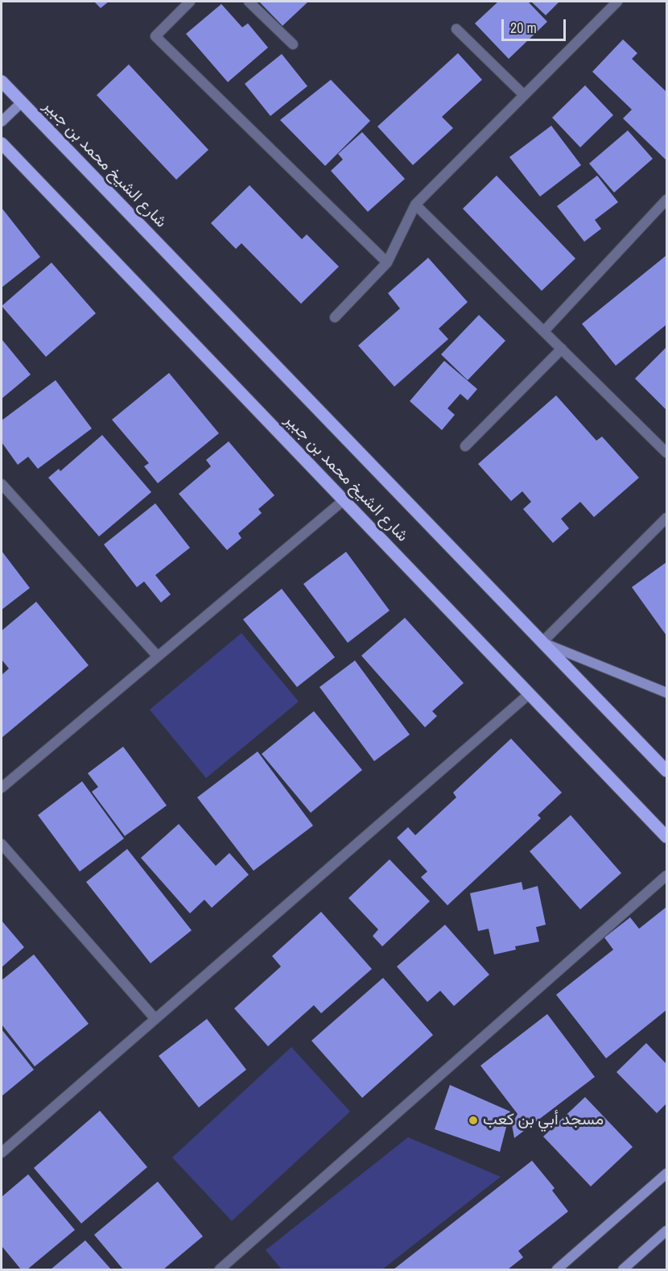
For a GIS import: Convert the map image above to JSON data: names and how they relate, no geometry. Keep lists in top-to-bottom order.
{
  "streets": {
    "main road": ["شارع الشيخ محمد بن جبير"]
  },
  "places": ["مسجد أبي بن كعب"],
  "scale_bar": "20 m"
}
